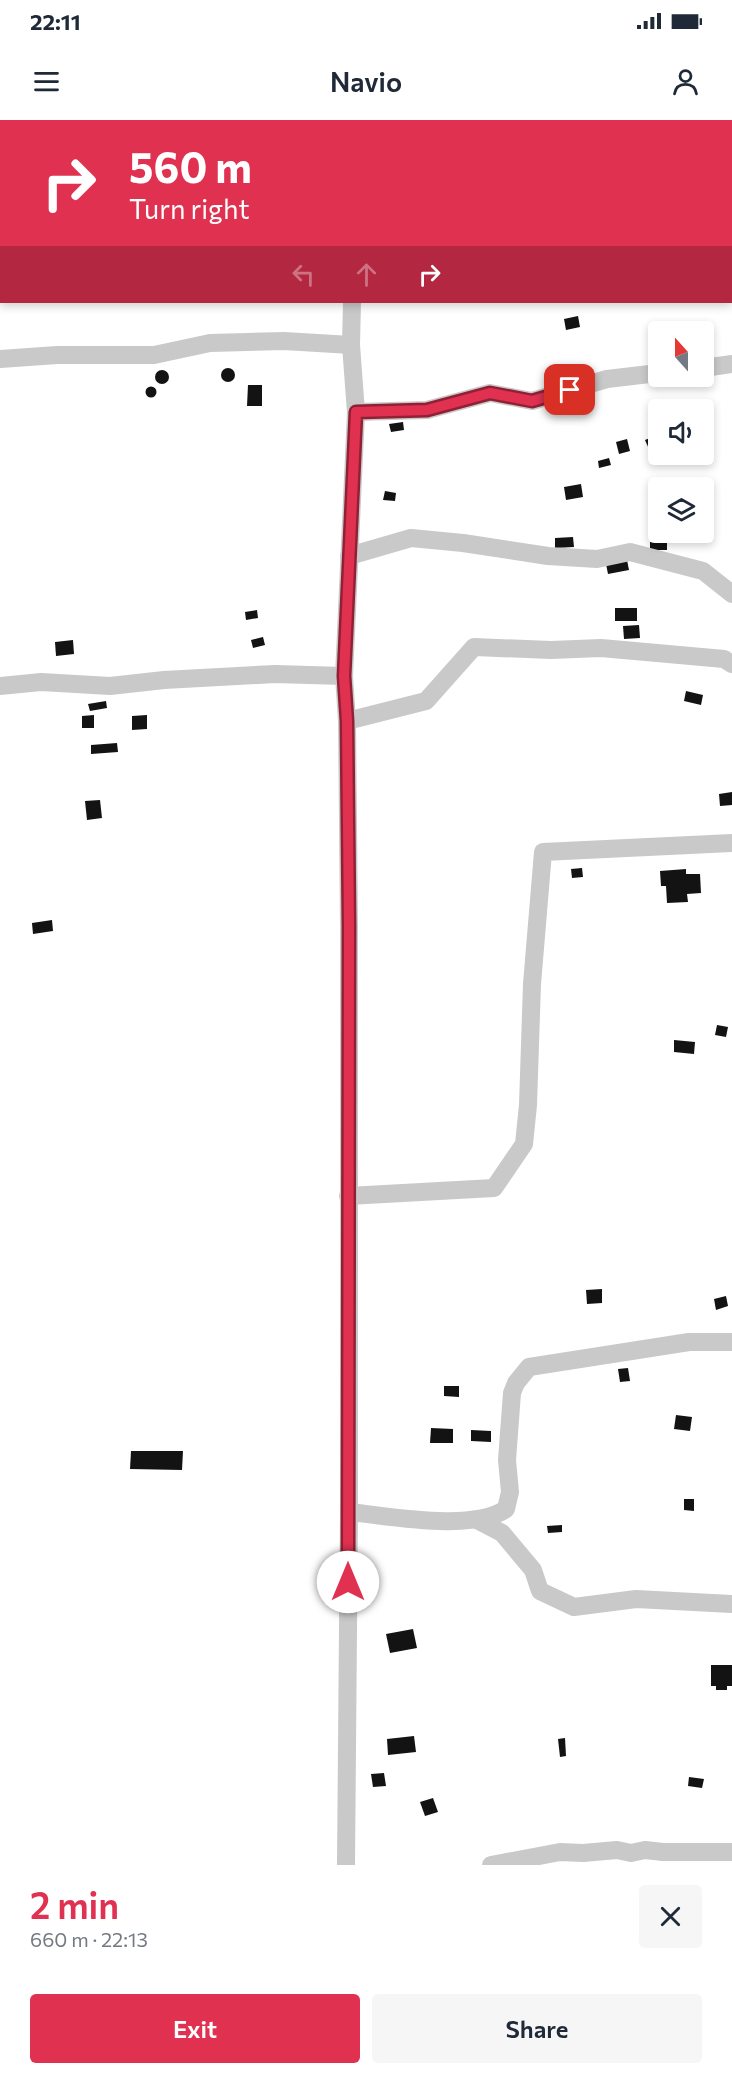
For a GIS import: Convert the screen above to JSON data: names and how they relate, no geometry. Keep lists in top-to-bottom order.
{
  "north": "top",
  "page": {
    "status": "22:11",
    "header": "Navio",
    "turn": ["560 m", "Turn right"],
    "heading": ["2 min", "660 m · 22:13"],
    "buttons": ["Exit", "Share"]
  }
}
